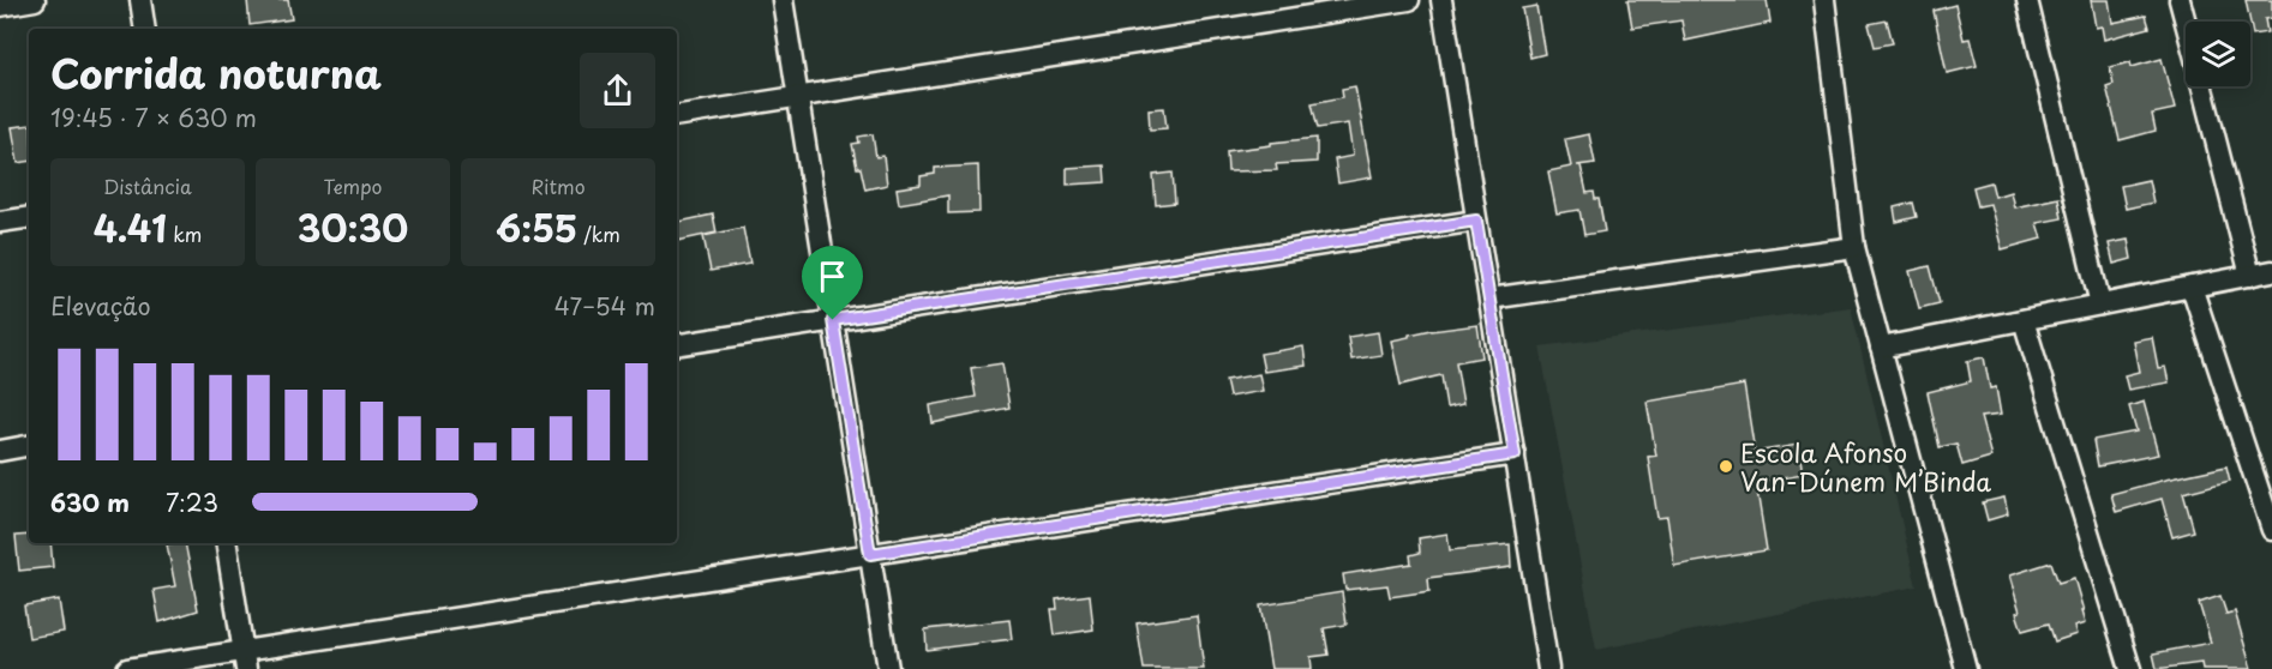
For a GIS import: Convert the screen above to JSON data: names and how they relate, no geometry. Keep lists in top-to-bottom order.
{
  "places": ["Escola Afonso Van-Dúnem M’Binda"],
  "page": {
    "heading": ["Corrida noturna", "19:45 · 7 × 630 m"],
    "stats": [
      ["Distância", "4.41 km"],
      ["Tempo", "30:30"],
      ["Ritmo", "6:55 /km"]
    ],
    "chart": ["Elevação", "47–54 m"],
    "list": [
      {
        "name": "630 m",
        "note": "7:23"
      }
    ]
  }
}
